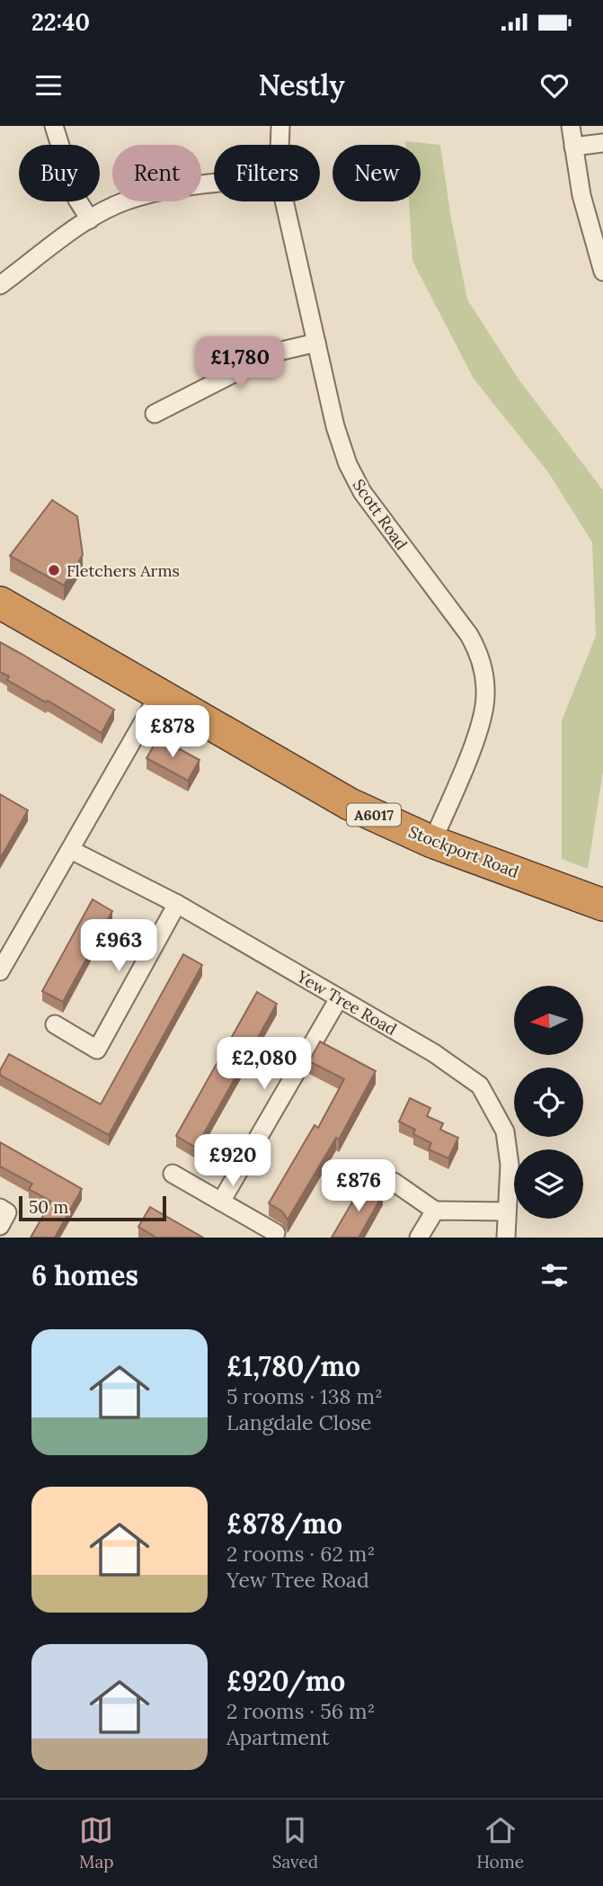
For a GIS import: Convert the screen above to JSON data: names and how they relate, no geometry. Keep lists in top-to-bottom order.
{
  "streets": {
    "highway": ["A6017", "Stockport Road"],
    "street": ["Scott Road", "Yew Tree Road"]
  },
  "crossings": [
    ["Scott Road", "Stockport Road"]
  ],
  "places": ["Fletchers Arms"],
  "scale_bar": "50 m",
  "north": "left",
  "page": {
    "status": "22:40",
    "header": "Nestly",
    "chip": [
      "Buy",
      "Rent",
      "Filters",
      "New"
    ],
    "price": [
      "£1,780",
      "£878",
      "£963",
      "£2,080",
      "£920",
      "£876"
    ],
    "scale": "50 m",
    "heading": "6 homes",
    "list": [
      {
        "name": "£1,780/mo",
        "note": "5 rooms · 138 m² · Langdale Close"
      },
      {
        "name": "£878/mo",
        "note": "2 rooms · 62 m² · Yew Tree Road"
      },
      {
        "name": "£920/mo",
        "note": "2 rooms · 56 m² · Apartment"
      }
    ],
    "tabs": ["Map", "Saved", "Home"]
  }
}
